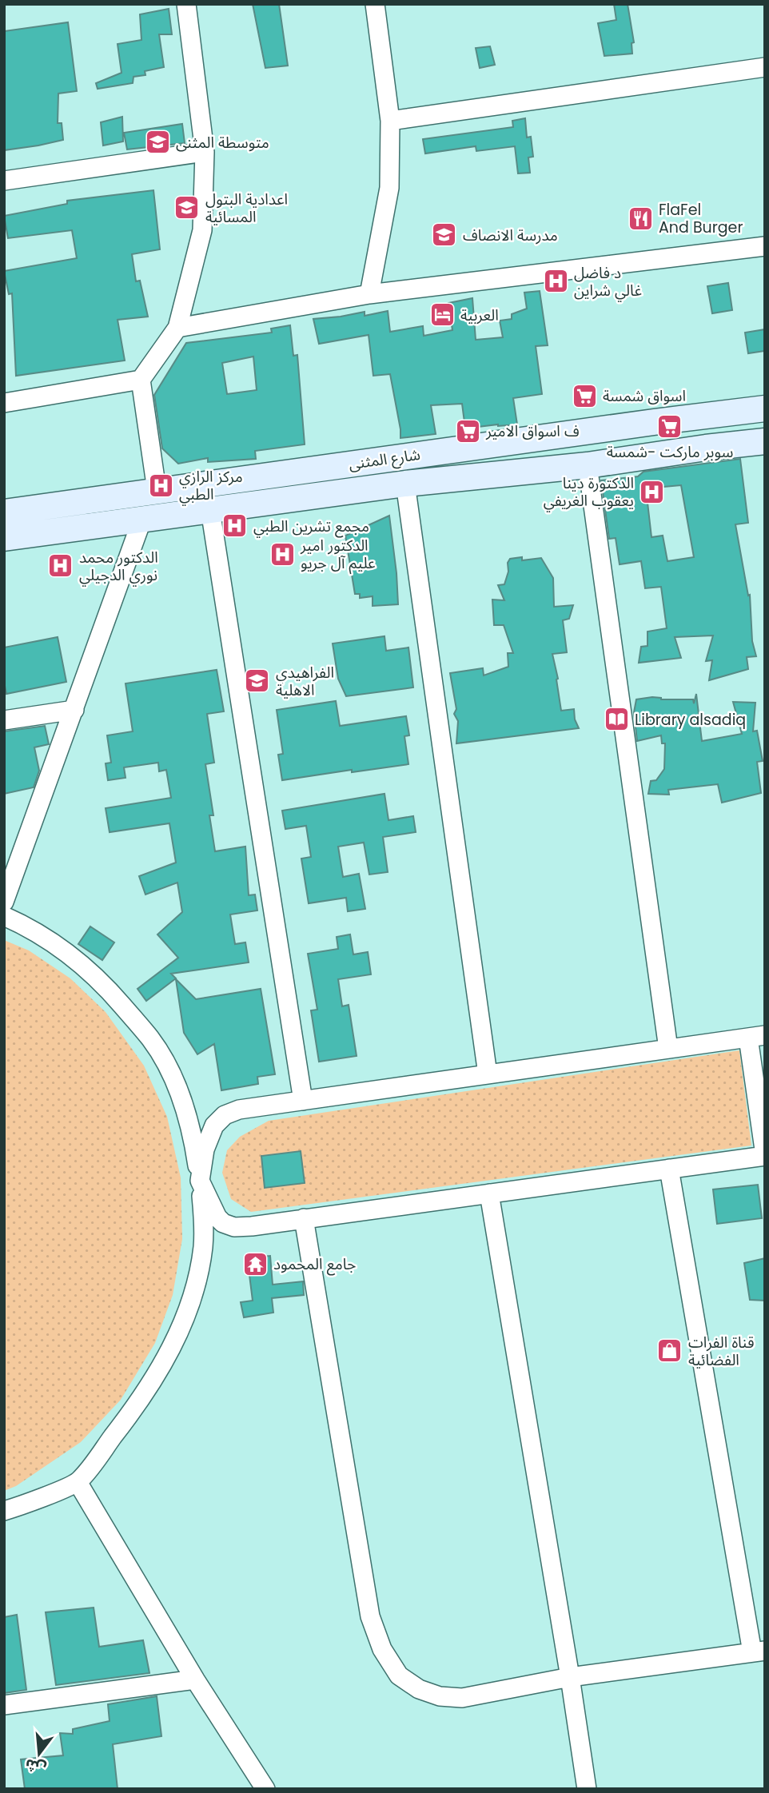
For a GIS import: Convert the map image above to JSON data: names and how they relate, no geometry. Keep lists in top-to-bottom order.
{
  "streets": {
    "main road": ["شارع المثنى"]
  },
  "places": {
    "school or university": [
      "متوسطة المثنى",
      "اعدادية البتول المسائية",
      "مدرسة الانصاف",
      "الفراهيدي الاهلية"
    ],
    "restaurant": ["FlaFel And Burger"],
    "hospital": [
      "د فاضل غالي شراين",
      "مركز الرازي الطبي",
      "الدكتورة دينا يعقوب الغريفي",
      "مجمع تشرين الطبي",
      "الدكتور امير عليم آل جريو",
      "الدكتور محمد نوري الدجيلي"
    ],
    "hotel": ["العربية"],
    "supermarket": ["اسواق شمسة", "سوبر ماركت -شمسة", "ف اسواق الامير"],
    "library": ["Library alsadiq"],
    "temple": ["جامع المحمود"],
    "shop": ["قناة الفرات الفضائية"]
  },
  "north": "bottom"
}
